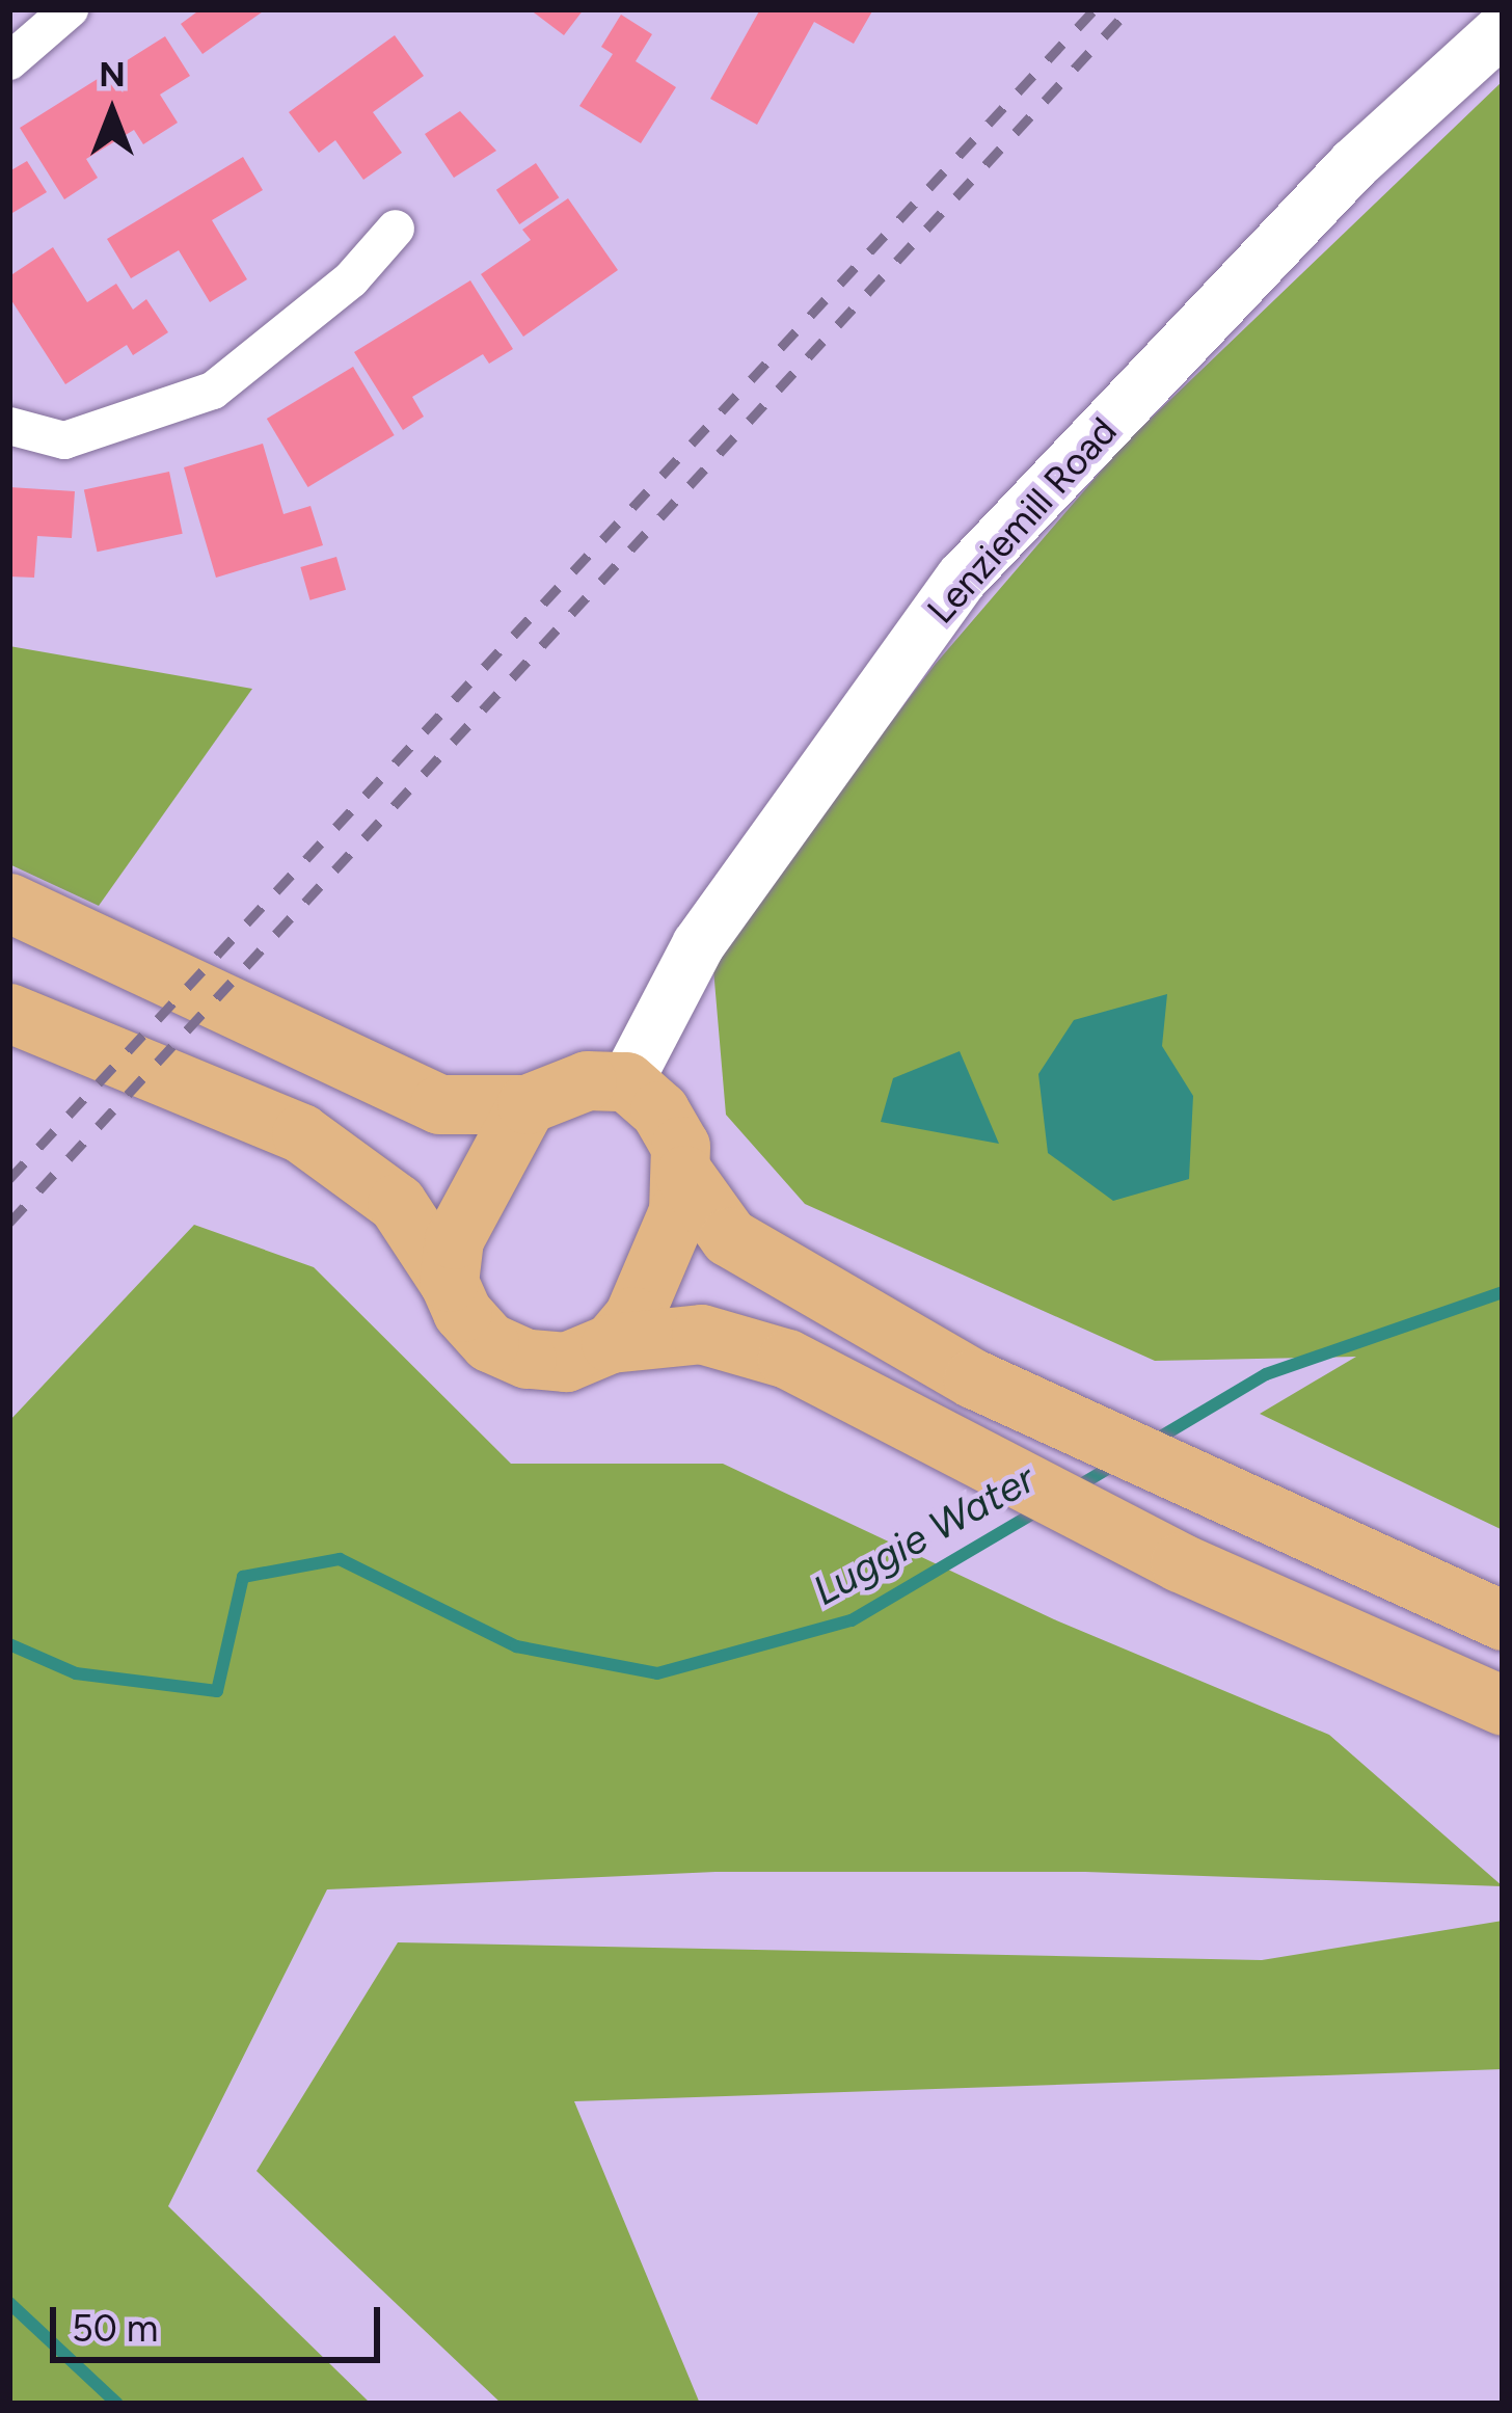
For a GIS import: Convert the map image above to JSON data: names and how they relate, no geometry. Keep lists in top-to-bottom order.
{
  "streets": {
    "main road": ["Lenziemill Road"]
  },
  "water": ["Luggie Water"],
  "scale_bar": "50 m",
  "north": "top"
}
